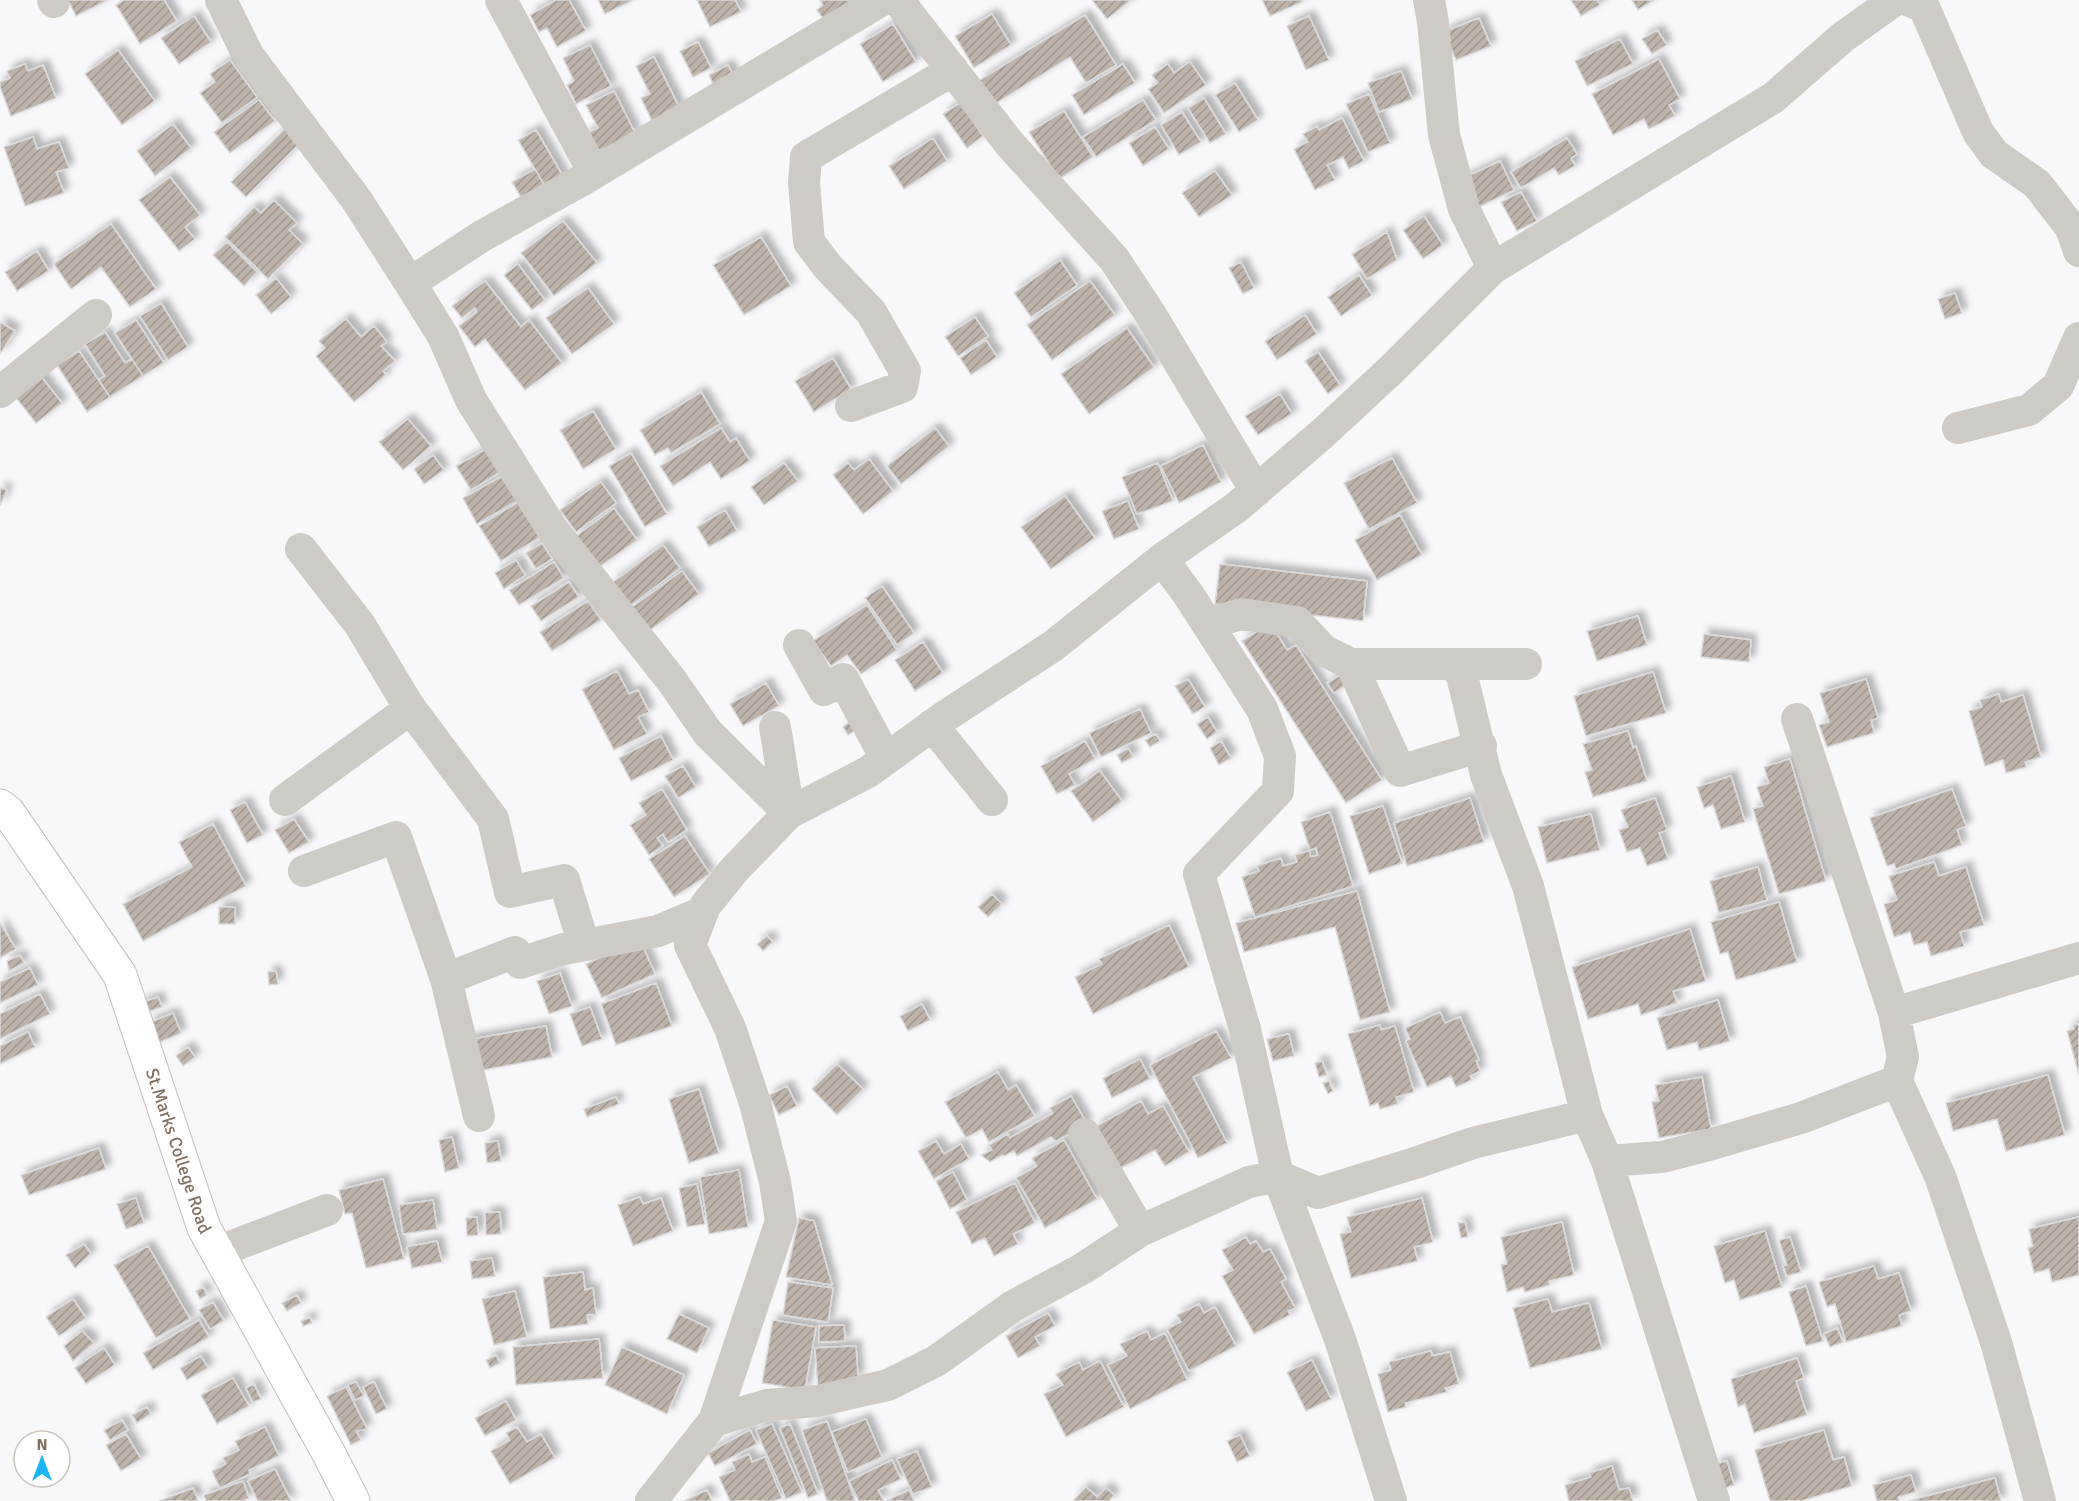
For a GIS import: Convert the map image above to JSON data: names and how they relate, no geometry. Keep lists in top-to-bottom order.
{
  "streets": {
    "main road": ["St.Marks College Road"]
  },
  "north": "top"
}
